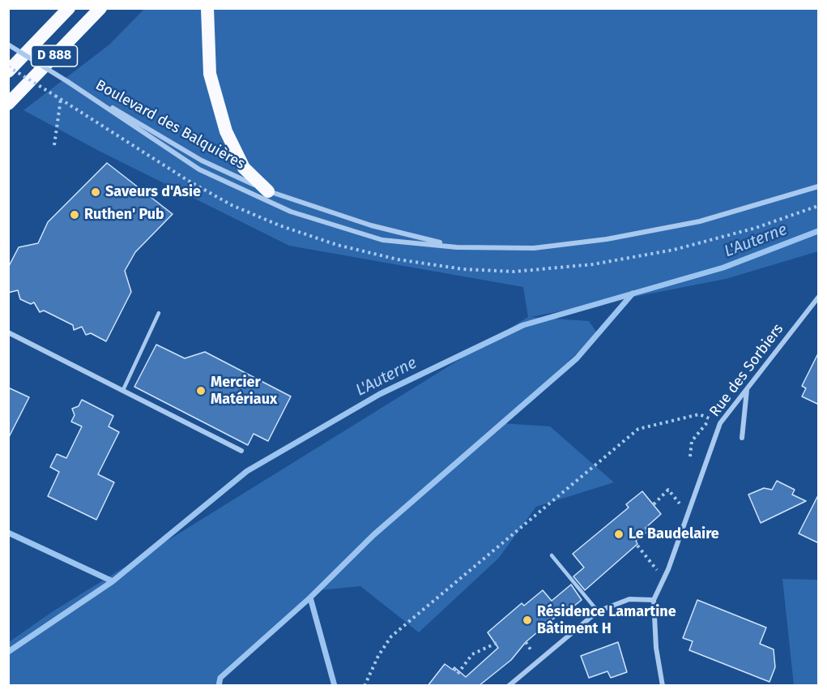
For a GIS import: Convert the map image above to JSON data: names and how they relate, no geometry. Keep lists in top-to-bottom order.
{
  "streets": {
    "highway": ["D 888"],
    "street": ["Boulevard des Balquières", "Rue des Sorbiers"]
  },
  "water": ["L'Auterne"],
  "places": [
    "Saveurs d'Asie",
    "Ruthen' Pub",
    "Mercier Matériaux",
    "Le Baudelaire",
    "Résidence Lamartine Bâtiment H"
  ]
}
